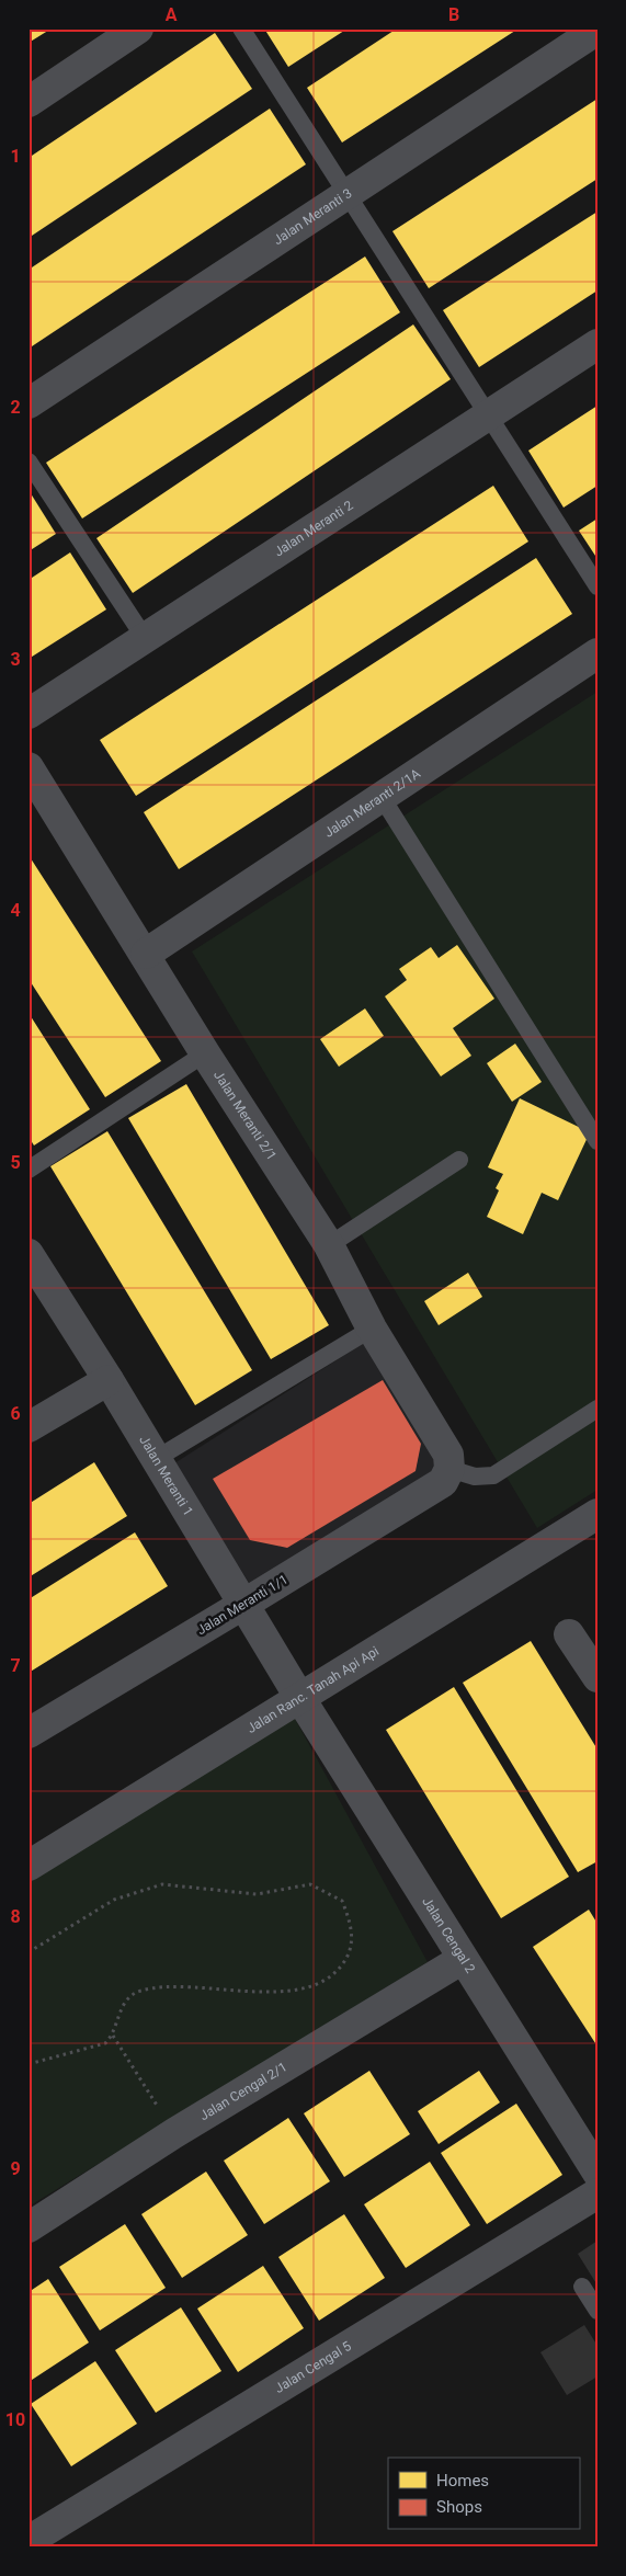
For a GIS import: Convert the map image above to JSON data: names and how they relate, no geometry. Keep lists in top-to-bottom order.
{
  "streets": {
    "street": [
      "Jalan Meranti 3",
      "Jalan Meranti 2",
      "Jalan Meranti 2/1A",
      "Jalan Meranti 2/1",
      "Jalan Meranti 1",
      "Jalan Meranti 1/1",
      "Jalan Ranc. Tanah Api Api",
      "Jalan Cengal 2",
      "Jalan Cengal 2/1",
      "Jalan Cengal 5"
    ]
  },
  "crossings": [
    ["Jalan Meranti 2/1A", "Jalan Meranti 2/1"],
    ["Jalan Meranti 2/1", "Jalan Meranti 1/1"],
    ["Jalan Meranti 1", "Jalan Meranti 1/1"],
    ["Jalan Meranti 1", "Jalan Ranc. Tanah Api Api"],
    ["Jalan Meranti 1", "Jalan Cengal 2"],
    ["Jalan Ranc. Tanah Api Api", "Jalan Cengal 2"],
    ["Jalan Cengal 2", "Jalan Cengal 2/1"]
  ],
  "legend": ["Homes", "Shops"],
  "grid": {
    "columns": ["A", "B"],
    "rows": [
      "1",
      "2",
      "3",
      "4",
      "5",
      "6",
      "7",
      "8",
      "9",
      "10"
    ]
  }
}
